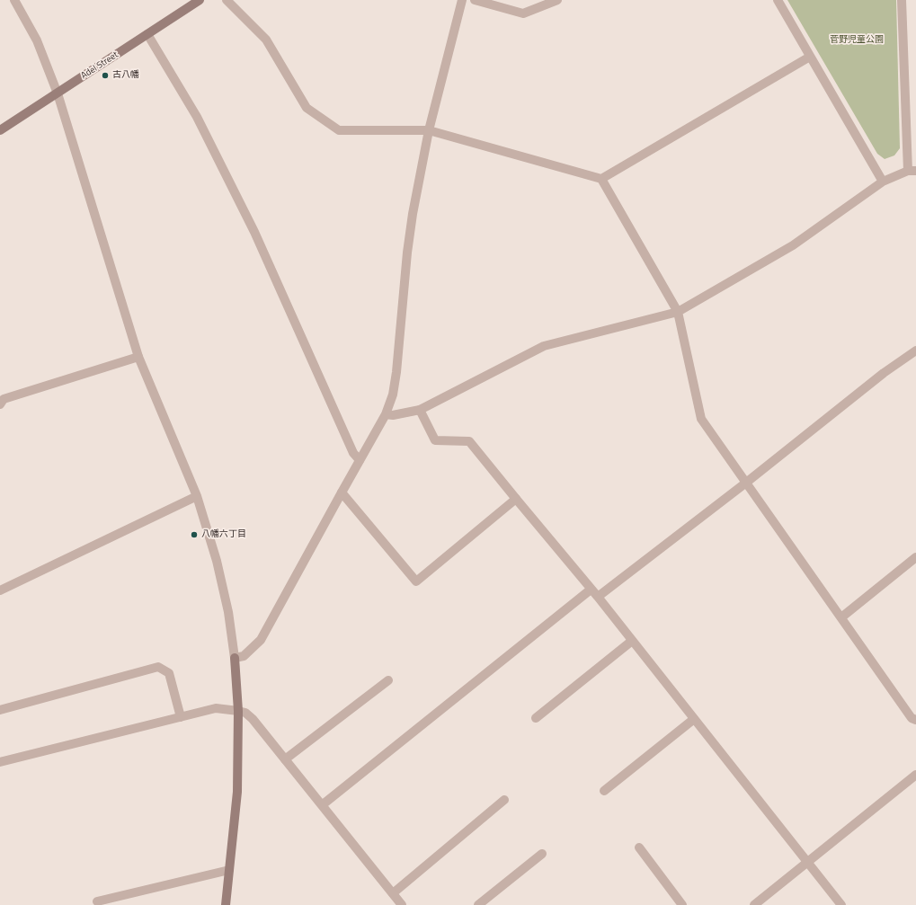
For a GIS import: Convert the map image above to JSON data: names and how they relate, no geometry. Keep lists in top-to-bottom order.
{
  "streets": {
    "street": ["Adel Street"]
  },
  "parks": ["菅野児童公園"],
  "places": ["古八幡", "八幡六丁目"]
}
